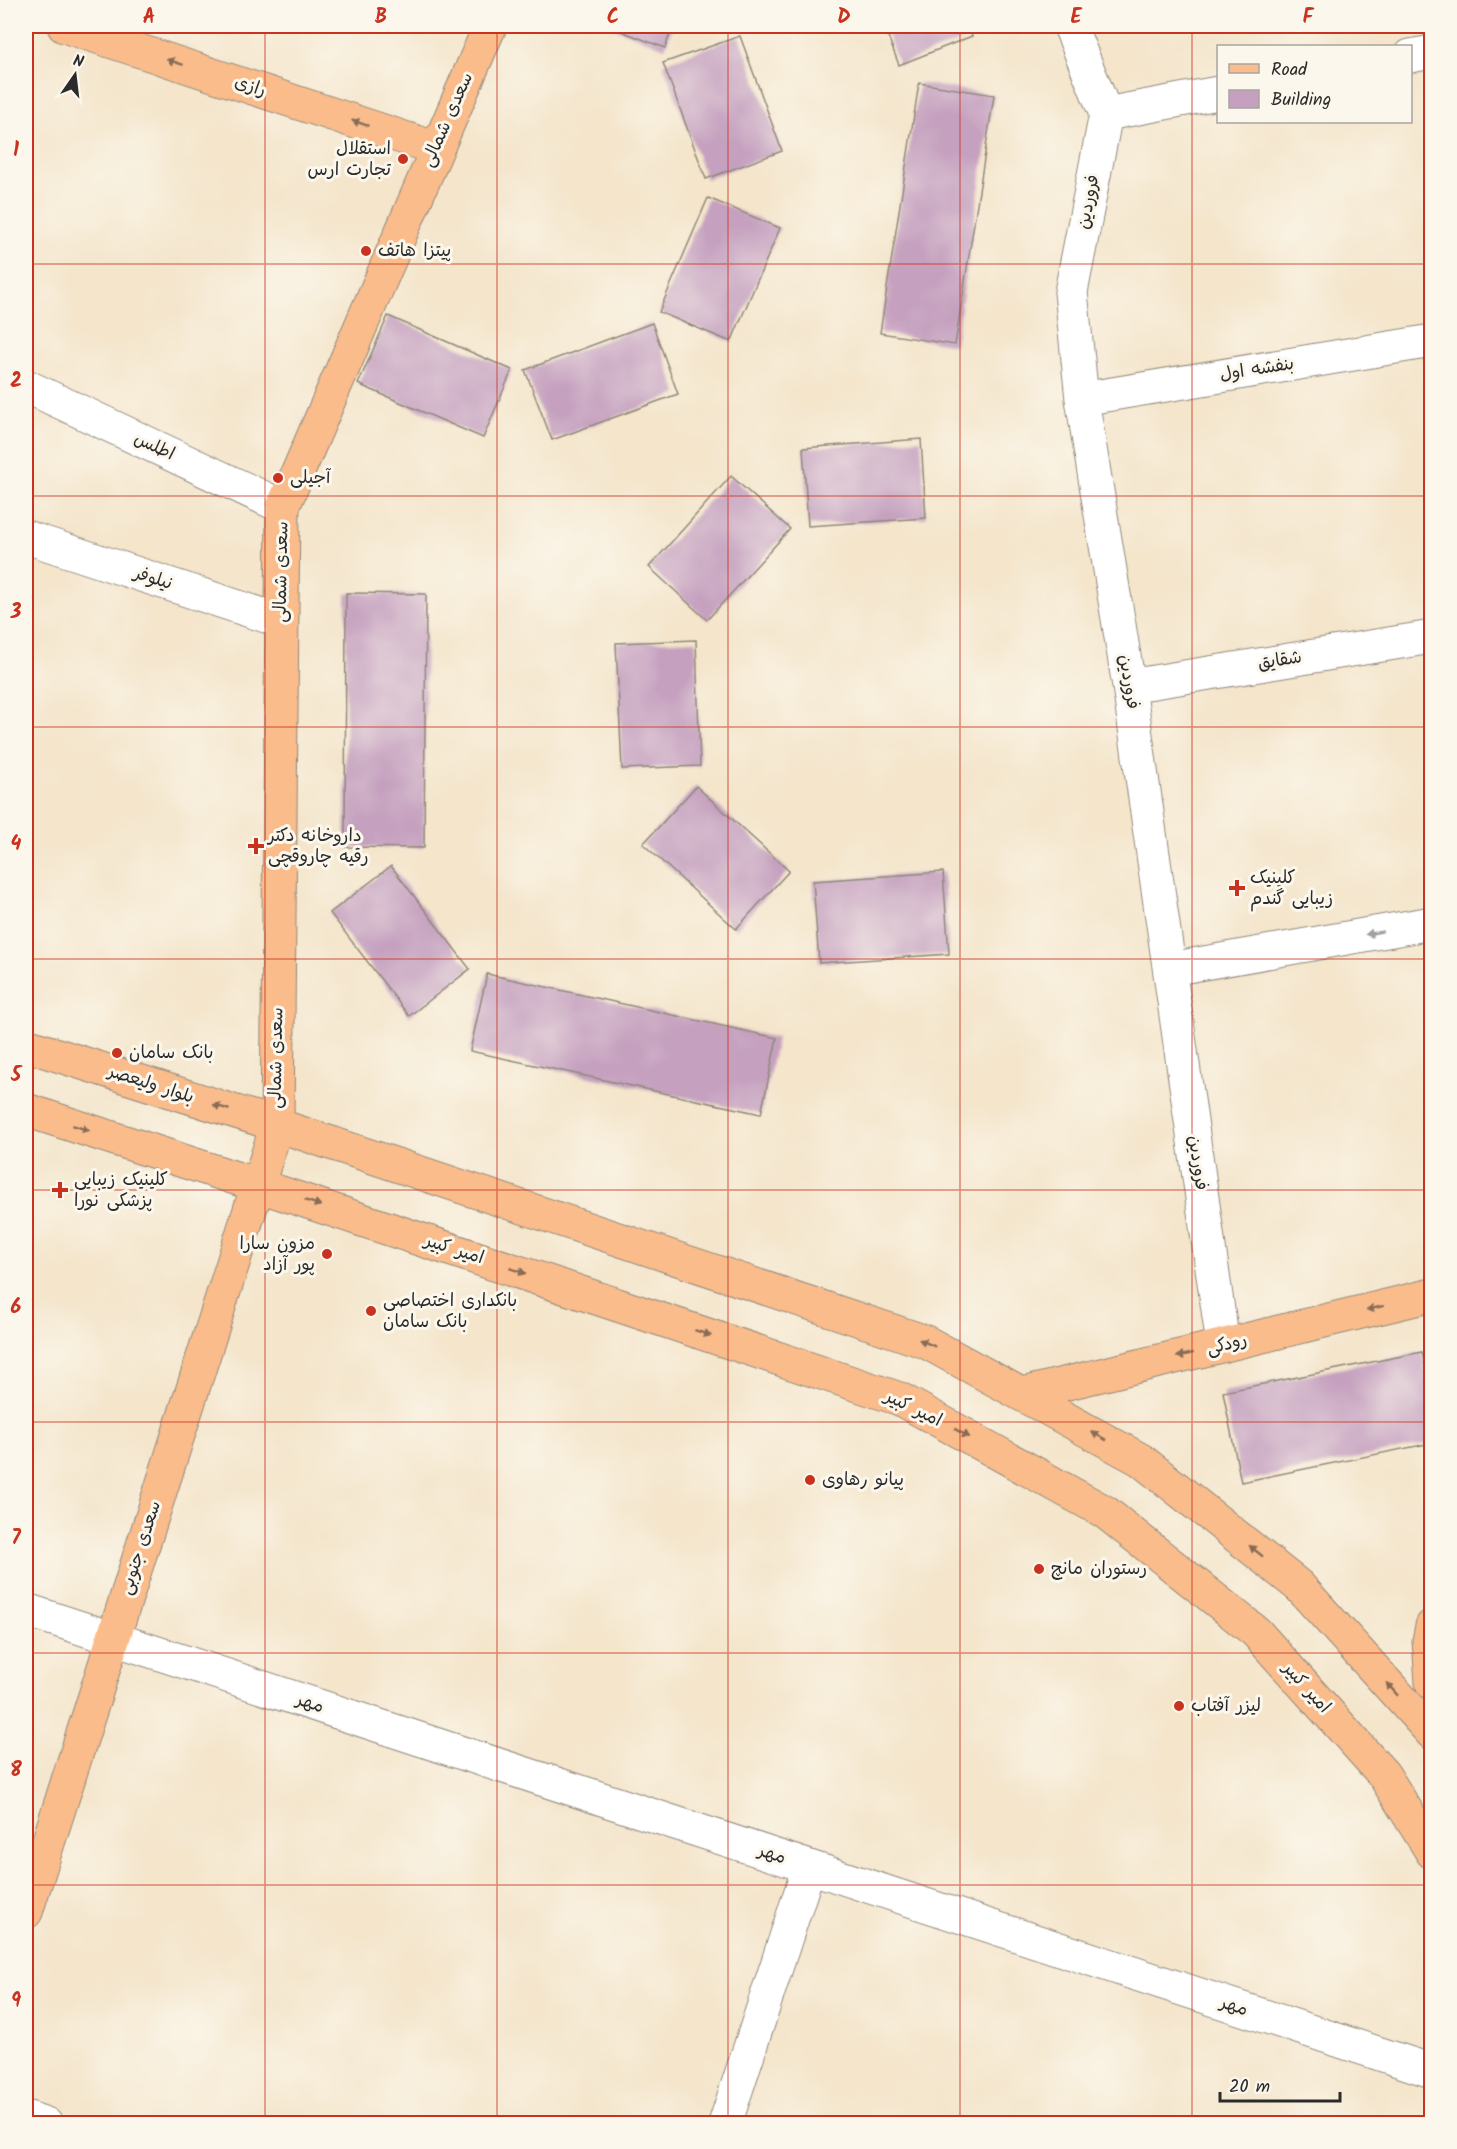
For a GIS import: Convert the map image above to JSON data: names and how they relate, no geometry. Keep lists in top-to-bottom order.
{
  "streets": {
    "main road": [
      "رازی",
      "سعدى شمالى",
      "بلوار ولیعصر",
      "امیر کبیر",
      "رودکى",
      "سعدى جنوبی"
    ],
    "street": [
      "فروردین",
      "بنفشه اول",
      "اطلس",
      "نیلوفر",
      "شقایق",
      "مهر"
    ]
  },
  "crossings": [
    ["رازی", "سعدى شمالى"],
    ["سعدى شمالى", "اطلس"],
    ["سعدى شمالى", "نیلوفر"],
    ["سعدى شمالى", "بلوار ولیعصر"],
    ["سعدى شمالى", "امیر کبیر"],
    ["سعدى شمالى", "سعدى جنوبی"],
    ["فروردین", "بنفشه اول"],
    ["فروردین", "شقایق"],
    ["فروردین", "رودکى"],
    ["امیر کبیر", "سعدى جنوبی"],
    ["سعدى جنوبی", "مهر"]
  ],
  "one_way": ["رازی", "رودکى"],
  "places": {
    "other": [
      "استقلال تجارت ارس",
      "پیتزا هاتف",
      "آجیلی",
      "بانک سامان",
      "مزون سارا پور آزاد",
      "بانکداری اختصاصی بانک سامان",
      "پیانو رهاوی",
      "رستوران مانچ",
      "لیزر آفتاب"
    ],
    "health": ["داروخانه دکتر رقیه چاروقچی", "کلینیک زیبایی گندم", "کلینیک زیبایی پزشکی نورا"]
  },
  "legend": ["Road", "Building"],
  "scale_bar": "20 m",
  "north": "top",
  "grid": {
    "columns": [
      "A",
      "B",
      "C",
      "D",
      "E",
      "F"
    ],
    "rows": [
      "1",
      "2",
      "3",
      "4",
      "5",
      "6",
      "7",
      "8",
      "9"
    ]
  }
}
